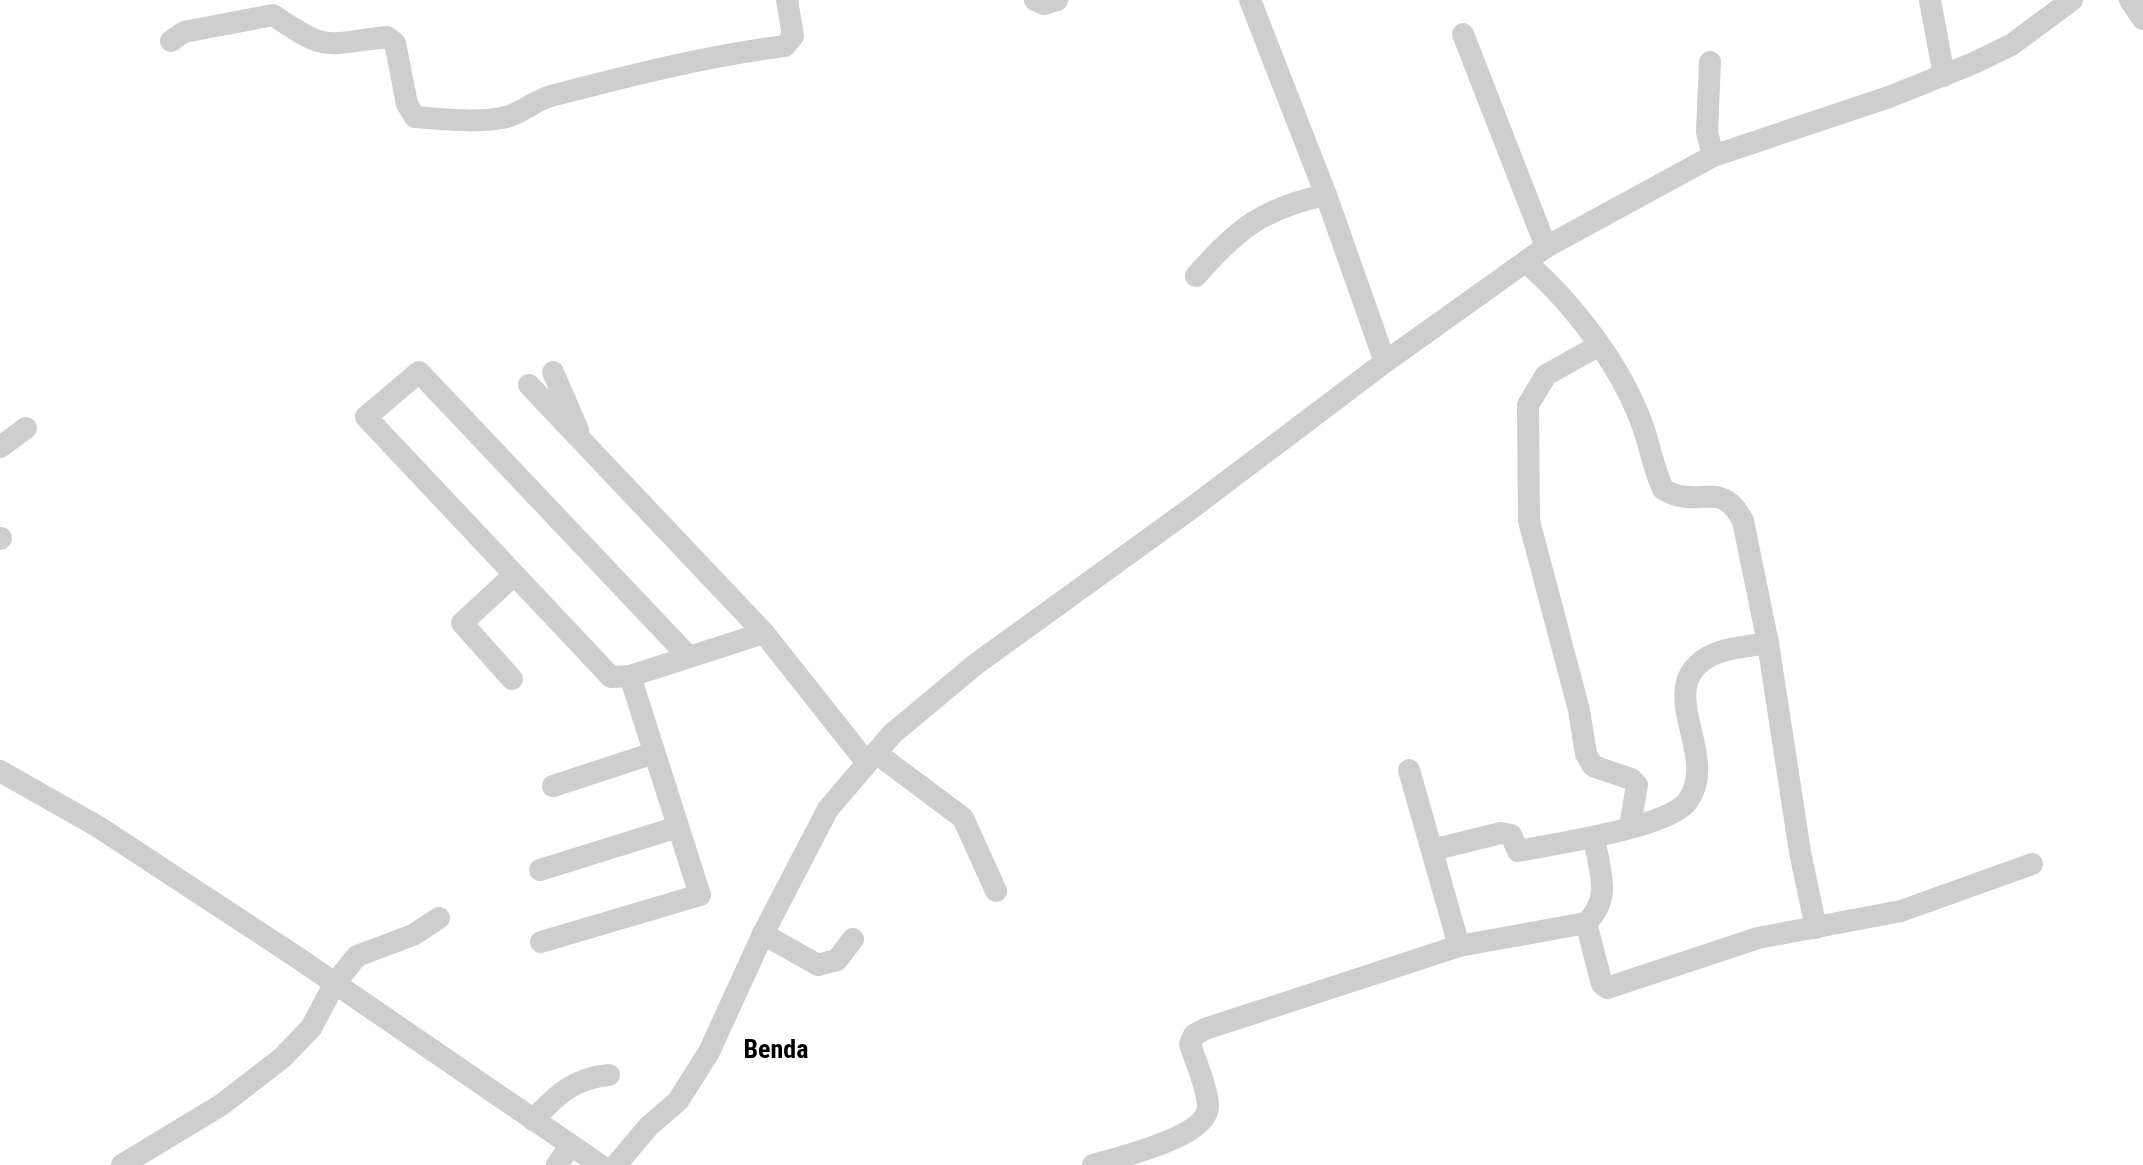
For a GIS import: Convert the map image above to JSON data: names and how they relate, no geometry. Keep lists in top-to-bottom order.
{
  "districts": ["Benda"]
}
